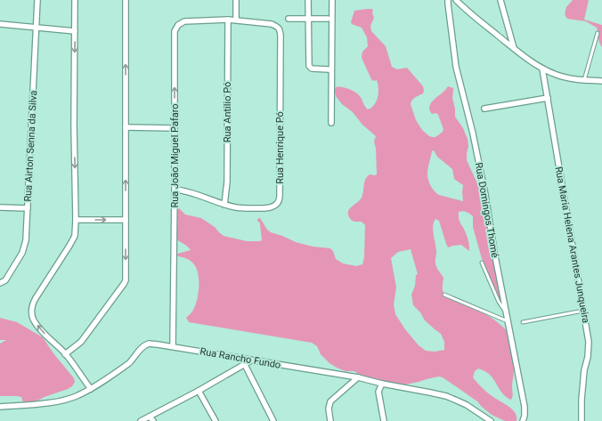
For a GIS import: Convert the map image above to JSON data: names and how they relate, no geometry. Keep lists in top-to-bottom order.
{
  "streets": {
    "street": [
      "Rua Antilio Pó",
      "Rua Airton Senna da Silva",
      "Rua Henrique Pó",
      "Rua João Miguel Pafaro",
      "Rua Domingos Thomé",
      "Rua Maria Helena Arantes Junqueira",
      "Rua Rancho Fundo"
    ]
  },
  "crossings": [
    ["Rua Antilio Pó", "Rua Henrique Pó"],
    ["Rua Antilio Pó", "Rua João Miguel Pafaro"],
    ["Rua Henrique Pó", "Rua João Miguel Pafaro"],
    ["Rua João Miguel Pafaro", "Rua Rancho Fundo"]
  ]
}
